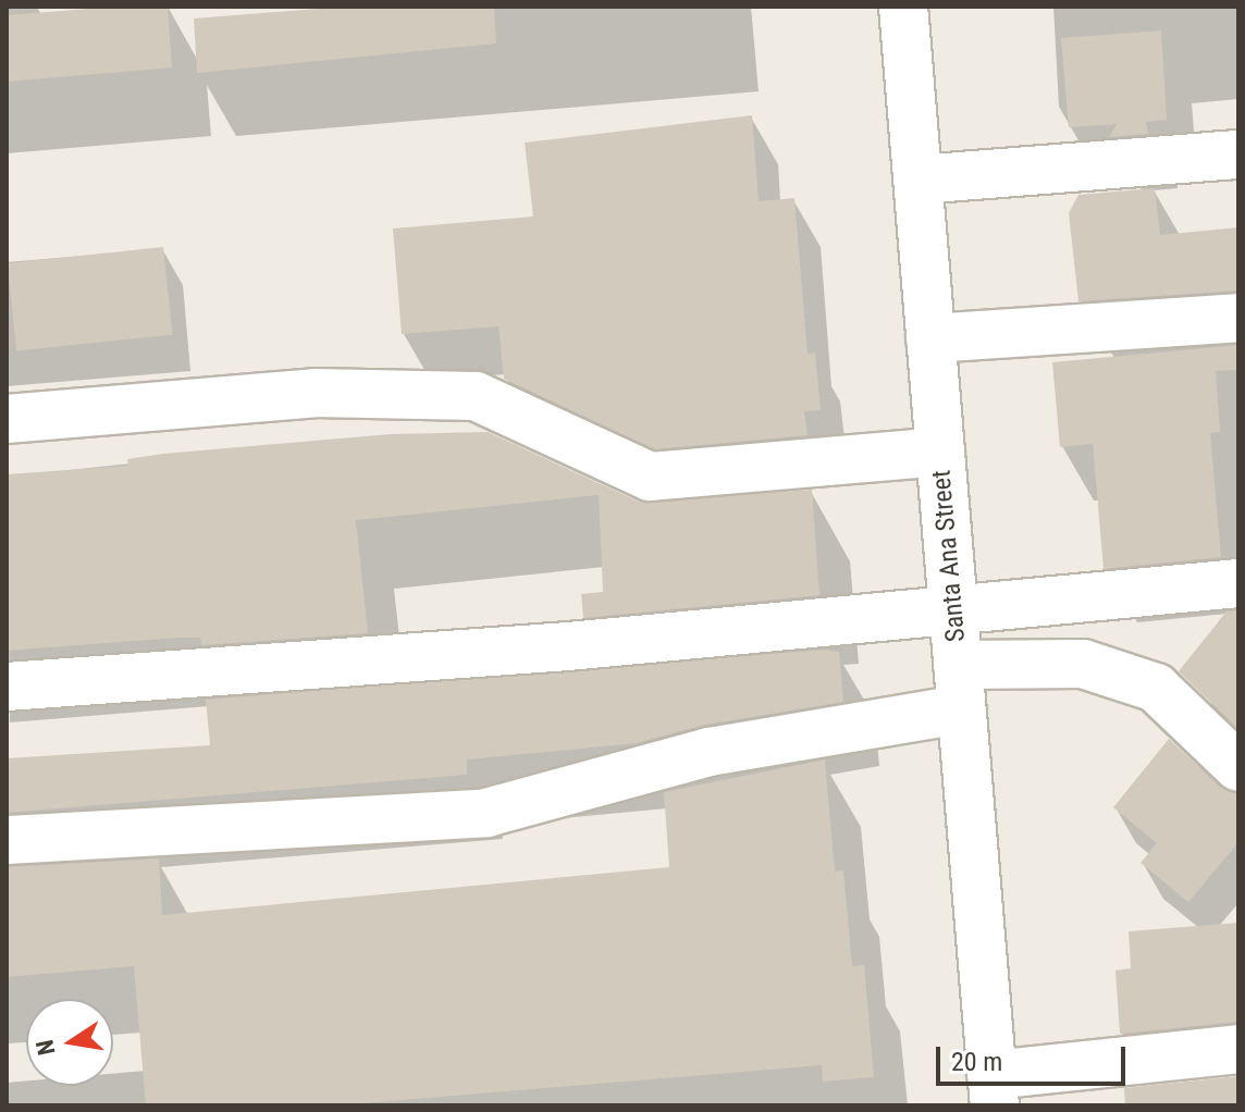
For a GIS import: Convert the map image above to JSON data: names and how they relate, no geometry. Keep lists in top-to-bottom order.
{
  "streets": {
    "street": ["Santa Ana Street"]
  },
  "scale_bar": "20 m",
  "north": "left"
}
